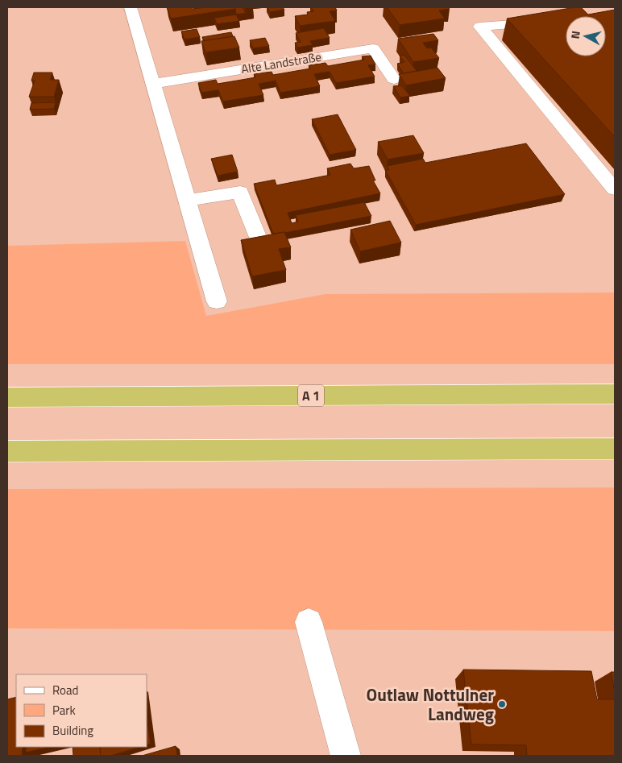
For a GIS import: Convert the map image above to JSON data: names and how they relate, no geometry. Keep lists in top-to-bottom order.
{
  "streets": {
    "highway": ["A 1"],
    "street": ["Alte Landstraße"]
  },
  "places": ["Outlaw Nottulner Landweg"],
  "legend": ["Road", "Park", "Building"],
  "north": "left"
}
